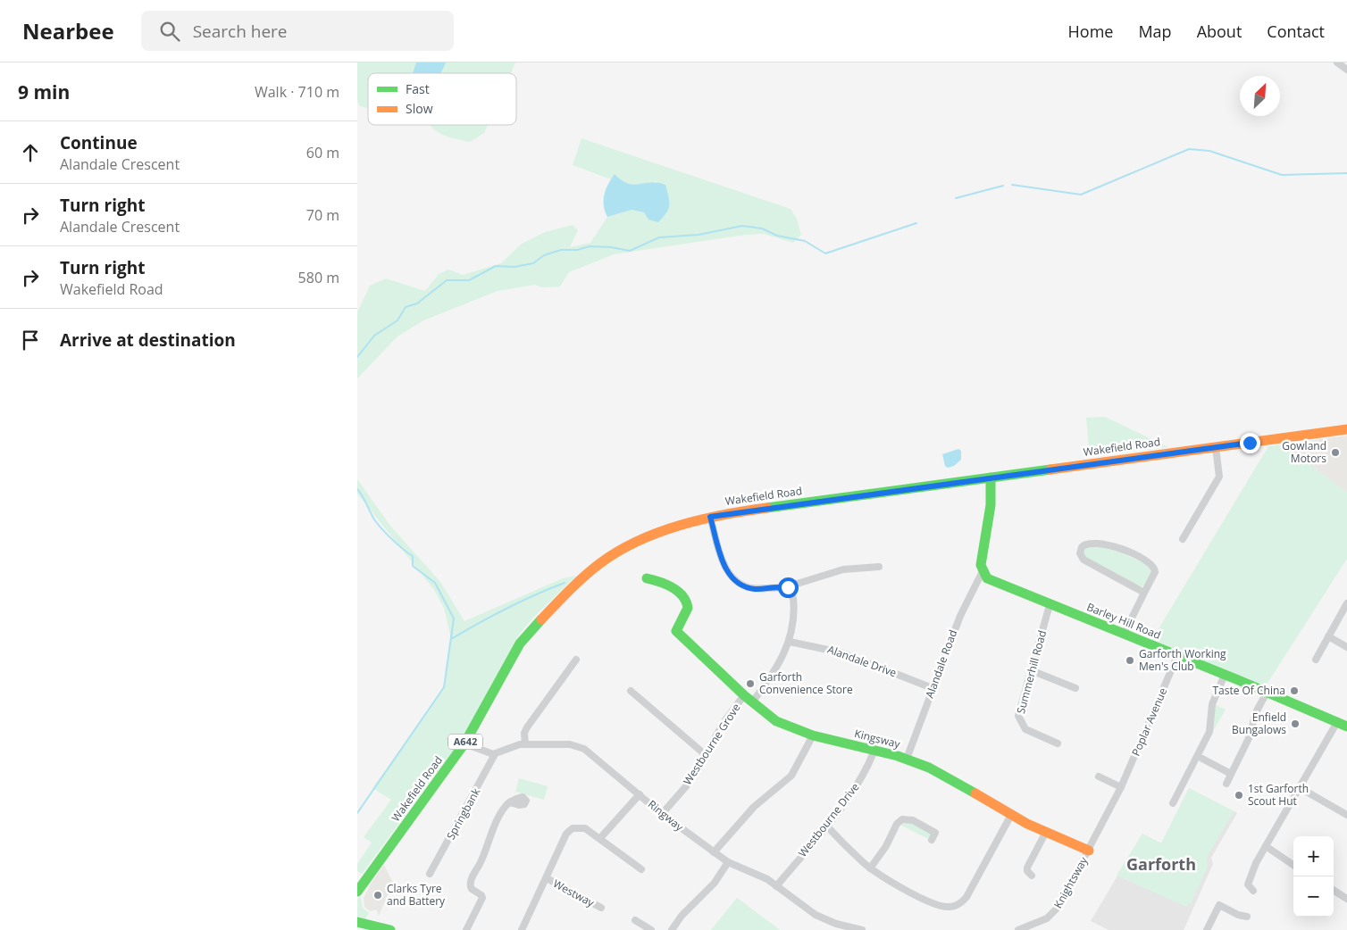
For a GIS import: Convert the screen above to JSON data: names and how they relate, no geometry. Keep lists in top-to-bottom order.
{
  "streets": {
    "main road": [
      "Wakefield Road",
      "Barley Hill Road",
      "Kingsway",
      "A642"
    ],
    "street": [
      "Alandale Drive",
      "Alandale Road",
      "Summerhill Road",
      "Poplar Avenue",
      "Westbourne Grove",
      "Springbank",
      "Ringway",
      "Westbourne Drive",
      "Knightsway",
      "Westway"
    ]
  },
  "crossings": [
    ["Barley Hill Road", "Alandale Road"],
    ["Barley Hill Road", "Summerhill Road"],
    ["Barley Hill Road", "Poplar Avenue"],
    ["Alandale Drive", "Alandale Road"],
    ["Alandale Road", "Kingsway"],
    ["Poplar Avenue", "Knightsway"],
    ["Kingsway", "Westbourne Grove"],
    ["Kingsway", "Westbourne Drive"],
    ["Kingsway", "Knightsway"],
    ["Westbourne Grove", "Ringway"],
    ["Springbank", "Ringway"],
    ["Ringway", "Westbourne Drive"]
  ],
  "districts": ["Garforth"],
  "places": [
    "Gowland Motors",
    "Garforth Working Men's Club",
    "Garforth Convenience Store",
    "Taste Of China",
    "Enfield Bungalows",
    "1st Garforth Scout Hut",
    "Clarks Tyre and Battery"
  ],
  "legend": ["Fast", "Slow"],
  "north": "top right",
  "page": {
    "header": "Nearbee",
    "search": "Search here",
    "nav": [
      "Home",
      "Map",
      "About",
      "Contact"
    ],
    "heading": ["9 min", "Walk · 710 m"],
    "list": [
      ["Continue", "Alandale Crescent", "60 m"],
      ["Turn right", "Alandale Crescent", "70 m"],
      ["Turn right", "Wakefield Road", "580 m"],
      "Arrive at destination"
    ],
    "map_buttons": ["+", "−"]
  }
}
